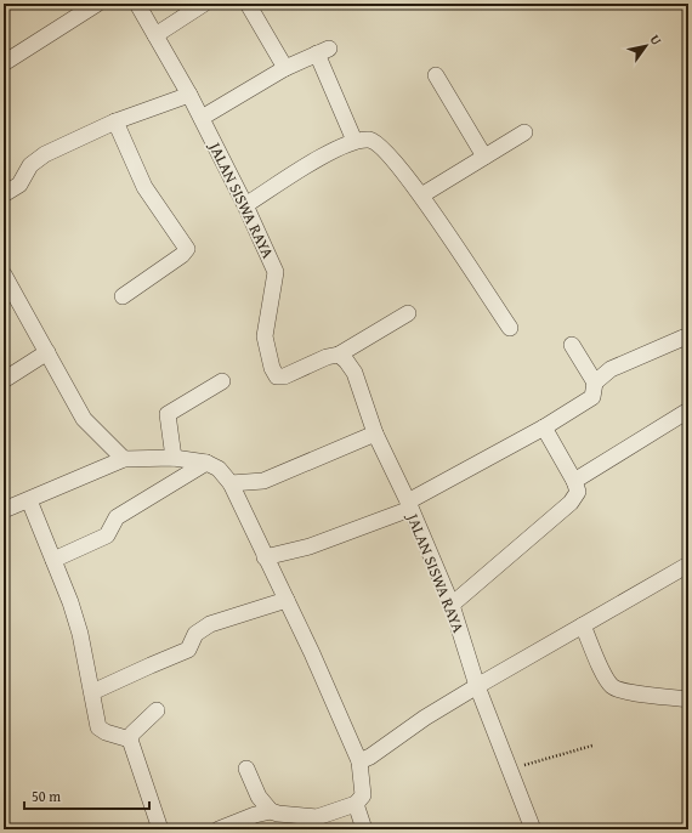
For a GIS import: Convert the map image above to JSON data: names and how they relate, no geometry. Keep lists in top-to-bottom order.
{
  "streets": {
    "street": ["JALAN SISWA RAYA"]
  },
  "scale_bar": "50 m",
  "north": "top right"
}
